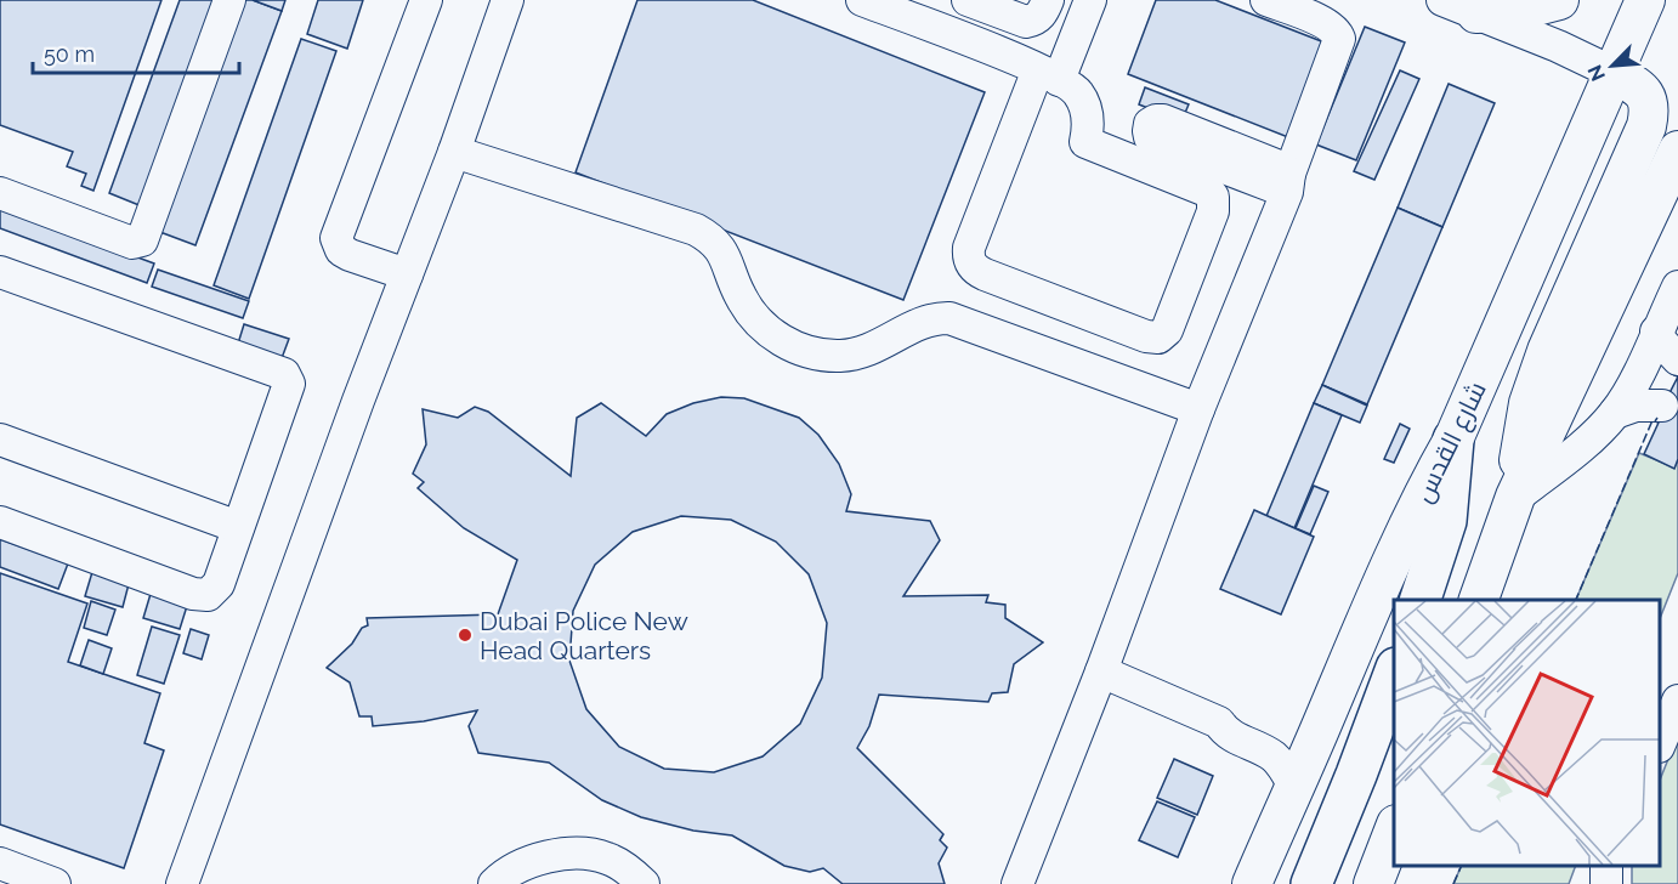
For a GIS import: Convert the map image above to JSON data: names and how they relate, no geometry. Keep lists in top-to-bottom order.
{
  "streets": {
    "main road": ["شارع القدس"]
  },
  "places": ["Dubai Police New Head Quarters"],
  "scale_bar": "50 m",
  "north": "bottom left"
}
